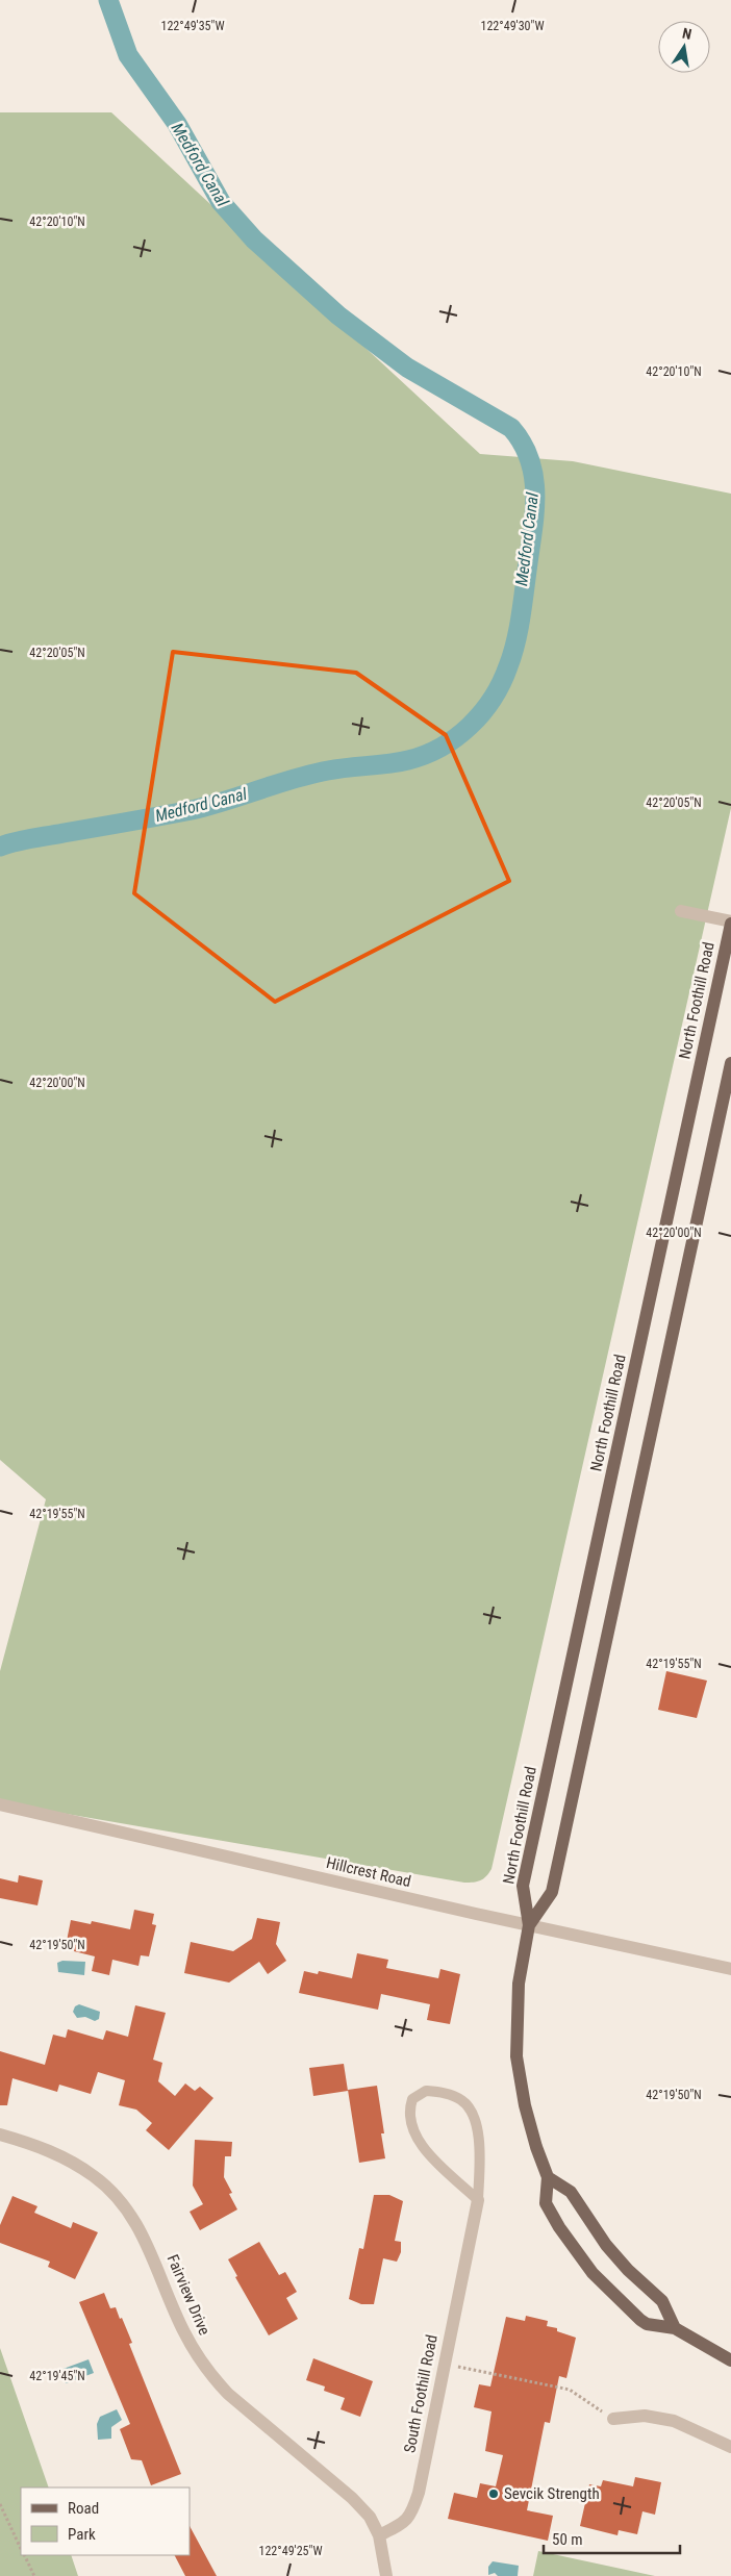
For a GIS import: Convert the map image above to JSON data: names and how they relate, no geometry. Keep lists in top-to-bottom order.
{
  "streets": {
    "main road": ["North Foothill Road"],
    "street": ["Hillcrest Road", "Fairview Drive", "South Foothill Road"]
  },
  "crossings": [
    ["North Foothill Road", "Hillcrest Road"],
    ["Fairview Drive", "South Foothill Road"]
  ],
  "water": ["Medford Canal"],
  "places": ["Sevcik Strength"],
  "legend": ["Road", "Park"],
  "scale_bar": "50 m",
  "north": "top",
  "coordinates": [
    "122°49'35\"W",
    "122°49'30\"W",
    "42°20'10\"N",
    "42°20'05\"N",
    "42°20'00\"N",
    "42°19'55\"N",
    "42°19'50\"N",
    "42°19'45\"N",
    "122°49'25\"W"
  ]
}
